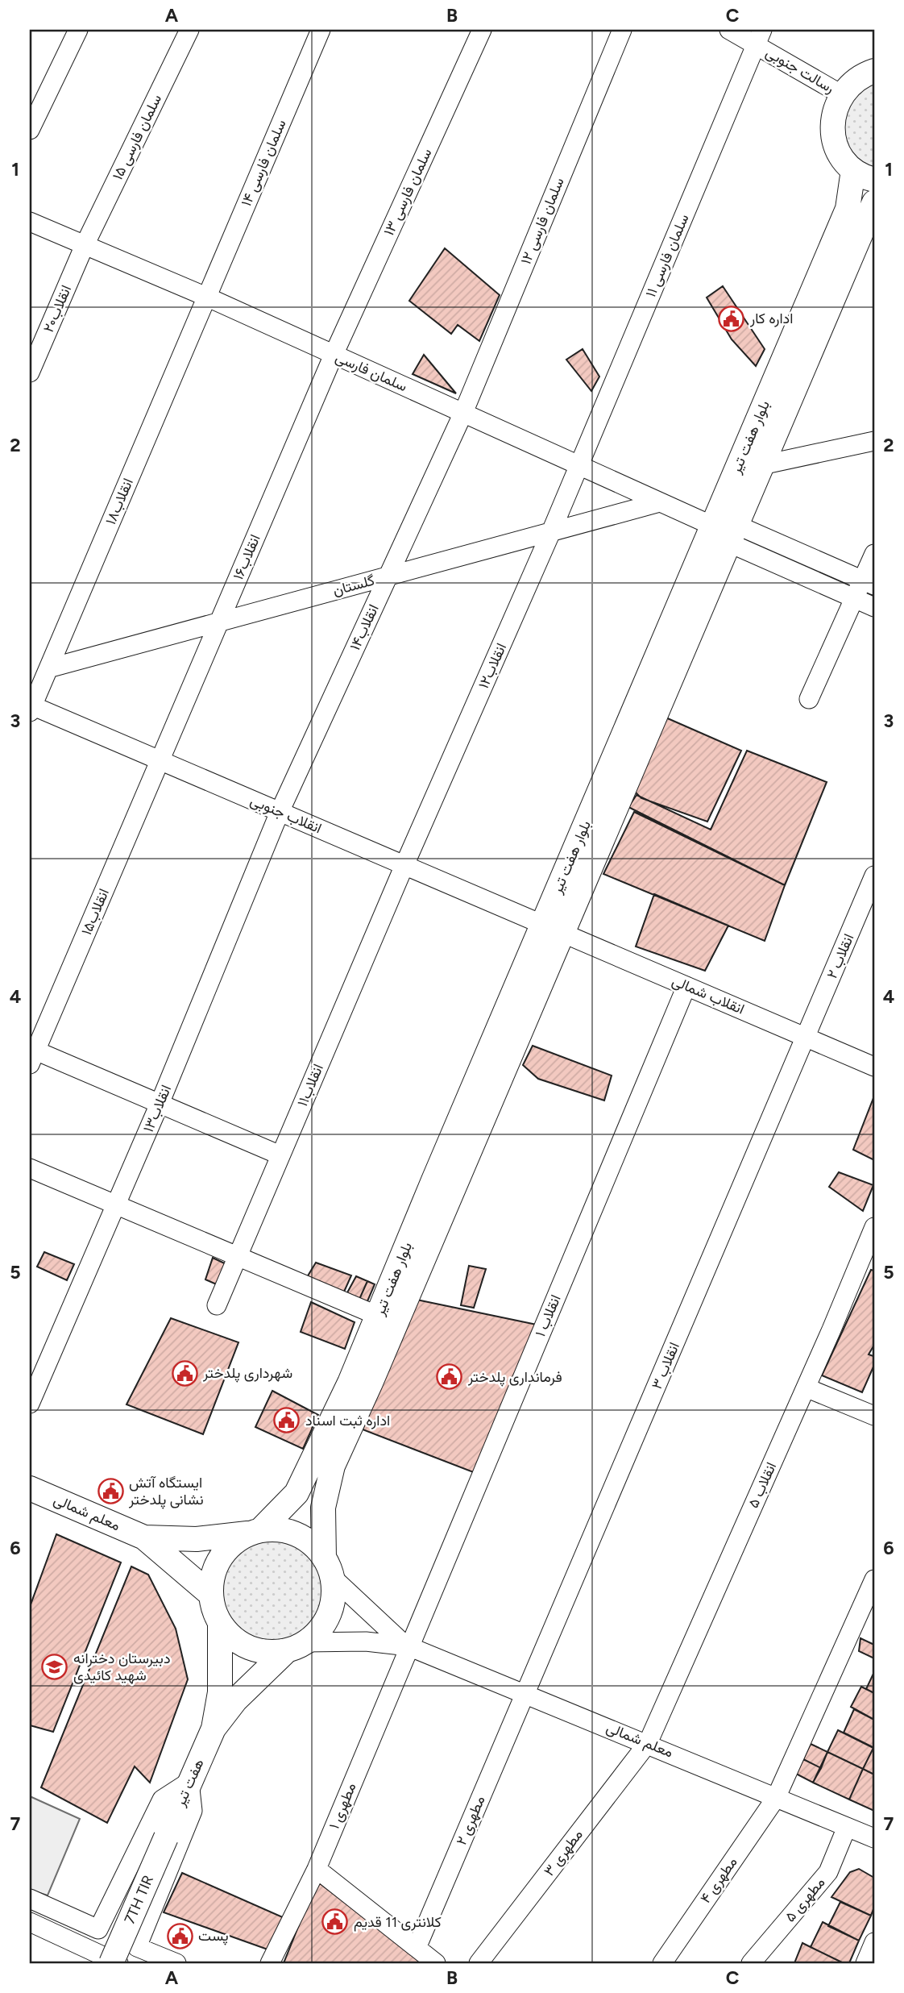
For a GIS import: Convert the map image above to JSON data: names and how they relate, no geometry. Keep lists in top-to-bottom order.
{
  "streets": {
    "main road": [
      "بلوار هفت تیر",
      "معلم شمالی",
      "هفت تیر",
      "7TH TIR"
    ],
    "street": [
      "رسالت جنوبی",
      "سلمان فارسی ۱۵",
      "سلمان فارسی ۱۴",
      "سلمان فارسی ۱۳",
      "سلمان فارسی ۱۲",
      "سلمان فارسی ۱۱",
      "انقلاب۲۰",
      "سلمان فارسی",
      "انقلاب۱۸",
      "انقلاب۱۶",
      "گلستان",
      "انقلاب۱۴",
      "انقلاب۱۲",
      "انقلاب جنوبی",
      "انقلاب۱۵",
      "انقلاب ۲",
      "انقلاب شمالی",
      "انقلاب۱۱",
      "انقلاب۱۳",
      "انقلاب ۱",
      "انقلاب ۳",
      "انقلاب ۵",
      "مطهری ۱",
      "مطهری ۲",
      "مطهری ۳",
      "مطهری ۴",
      "مطهری ۵"
    ]
  },
  "crossings": [
    ["رسالت جنوبی", "سلمان فارسی ۱۱"],
    ["سلمان فارسی ۱۵", "انقلاب۲۰"],
    ["سلمان فارسی ۱۵", "سلمان فارسی"],
    ["سلمان فارسی ۱۴", "سلمان فارسی"],
    ["سلمان فارسی ۱۴", "انقلاب۱۸"],
    ["سلمان فارسی ۱۳", "سلمان فارسی"],
    ["سلمان فارسی ۱۳", "انقلاب۱۶"],
    ["سلمان فارسی ۱۲", "سلمان فارسی"],
    ["سلمان فارسی ۱۲", "انقلاب۱۴"],
    ["سلمان فارسی ۱۱", "سلمان فارسی"],
    ["سلمان فارسی ۱۱", "انقلاب۱۲"],
    ["انقلاب۲۰", "سلمان فارسی"],
    ["سلمان فارسی", "بلوار هفت تیر"],
    ["سلمان فارسی", "انقلاب۱۸"],
    ["سلمان فارسی", "انقلاب۱۶"],
    ["سلمان فارسی", "گلستان"],
    ["سلمان فارسی", "انقلاب۱۴"],
    ["سلمان فارسی", "انقلاب۱۲"],
    ["بلوار هفت تیر", "انقلاب جنوبی"],
    ["بلوار هفت تیر", "انقلاب شمالی"],
    ["انقلاب۱۸", "گلستان"],
    ["انقلاب۱۸", "انقلاب جنوبی"],
    ["انقلاب۱۶", "گلستان"],
    ["انقلاب۱۶", "انقلاب جنوبی"],
    ["انقلاب۱۶", "انقلاب۱۵"],
    ["گلستان", "انقلاب۱۴"],
    ["گلستان", "انقلاب۱۲"],
    ["انقلاب۱۴", "انقلاب جنوبی"],
    ["انقلاب۱۴", "انقلاب۱۳"],
    ["انقلاب۱۲", "انقلاب جنوبی"],
    ["انقلاب۱۲", "انقلاب۱۱"],
    ["انقلاب جنوبی", "انقلاب۱۵"],
    ["انقلاب جنوبی", "انقلاب شمالی"],
    ["انقلاب جنوبی", "انقلاب۱۱"],
    ["انقلاب جنوبی", "انقلاب۱۳"],
    ["انقلاب ۲", "انقلاب شمالی"],
    ["انقلاب ۲", "انقلاب ۳"],
    ["انقلاب شمالی", "انقلاب ۱"],
    ["انقلاب شمالی", "انقلاب ۳"],
    ["انقلاب ۱", "معلم شمالی"],
    ["انقلاب ۱", "مطهری ۱"],
    ["انقلاب ۳", "معلم شمالی"],
    ["انقلاب ۳", "مطهری ۲"],
    ["انقلاب ۵", "معلم شمالی"],
    ["انقلاب ۵", "مطهری ۳"],
    ["معلم شمالی", "مطهری ۱"],
    ["معلم شمالی", "مطهری ۲"],
    ["معلم شمالی", "مطهری ۳"],
    ["معلم شمالی", "مطهری ۴"],
    ["معلم شمالی", "مطهری ۵"],
    ["هفت تیر", "7TH TIR"]
  ],
  "places": {
    "public building": [
      "اداره کار",
      "شهرداری پلدختر",
      "فرمانداری پلدختر",
      "اداره ثبت اسناد",
      "ایستگاه آتش نشانی پلدختر",
      "کلانتری 11 قدیم",
      "پست"
    ],
    "school or university": ["دبیرستان دخترانه شهید کائیدی"]
  },
  "grid": {
    "columns": ["A", "B", "C"],
    "rows": [
      "1",
      "2",
      "3",
      "4",
      "5",
      "6",
      "7"
    ]
  }
}
